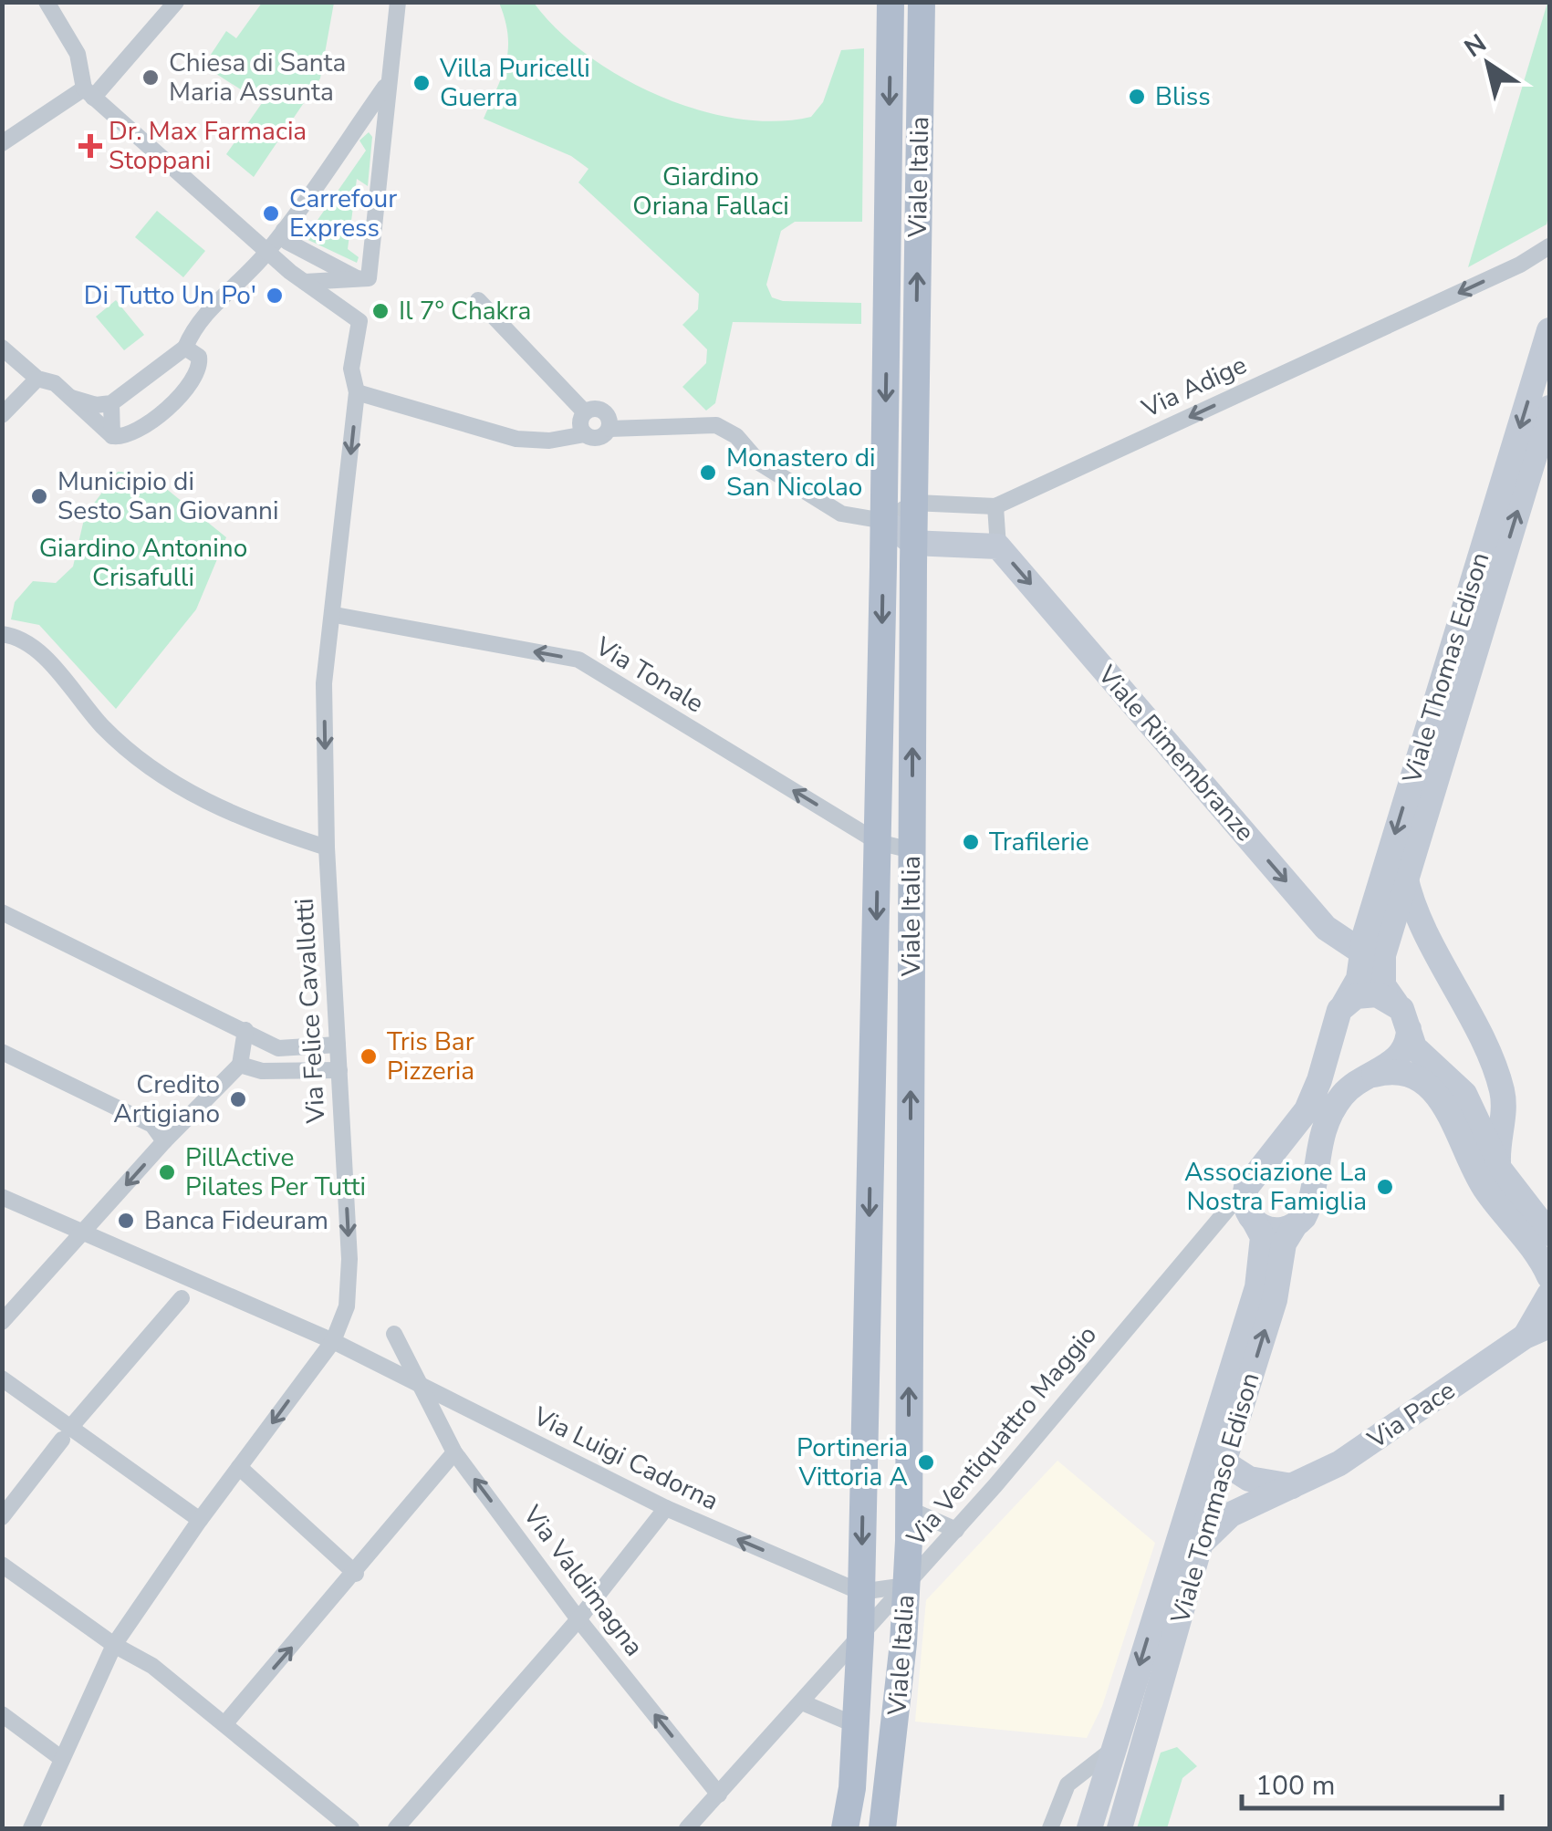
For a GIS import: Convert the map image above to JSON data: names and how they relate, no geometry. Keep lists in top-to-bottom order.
{
  "streets": {
    "main road": ["Viale Italia"],
    "street": [
      "Via Adige",
      "Viale Thomas Edison",
      "Via Tonale",
      "Viale Rimembranze",
      "Via Felice Cavallotti",
      "Via Pace",
      "Via Ventiquattro Maggio",
      "Via Luigi Cadorna",
      "Viale Tommaso Edison",
      "Via Valdimagna"
    ]
  },
  "crossings": [
    ["Viale Italia", "Via Adige"],
    ["Viale Italia", "Via Tonale"],
    ["Viale Italia", "Via Ventiquattro Maggio"],
    ["Viale Italia", "Via Luigi Cadorna"],
    ["Viale Thomas Edison", "Viale Rimembranze"],
    ["Viale Thomas Edison", "Via Ventiquattro Maggio"],
    ["Viale Thomas Edison", "Viale Tommaso Edison"],
    ["Via Tonale", "Via Felice Cavallotti"],
    ["Via Felice Cavallotti", "Via Luigi Cadorna"],
    ["Via Pace", "Viale Tommaso Edison"],
    ["Via Ventiquattro Maggio", "Viale Tommaso Edison"],
    ["Via Ventiquattro Maggio", "Via Valdimagna"],
    ["Via Luigi Cadorna", "Via Valdimagna"]
  ],
  "one_way": [
    "Via Adige",
    "Via Tonale",
    "Viale Rimembranze",
    "Via Felice Cavallotti",
    "Via Valdimagna"
  ],
  "parks": ["Giardino Oriana Fallaci", "Giardino Antonino Crisafulli"],
  "places": {
    "other": [
      "Chiesa di Santa Maria Assunta",
      "Villa Puricelli Guerra",
      "Bliss",
      "Carrefour Express",
      "Di Tutto Un Po'",
      "Il 7° Chakra",
      "Monastero di San Nicolao",
      "Municipio di Sesto San Giovanni",
      "Trafilerie",
      "Tris Bar Pizzeria",
      "Credito Artigiano",
      "PillActive Pilates Per Tutti",
      "Associazione La Nostra Famiglia",
      "Banca Fideuram",
      "Portineria Vittoria A"
    ],
    "health": ["Dr. Max Farmacia Stoppani"]
  },
  "scale_bar": "100 m",
  "north": "top left"
}
